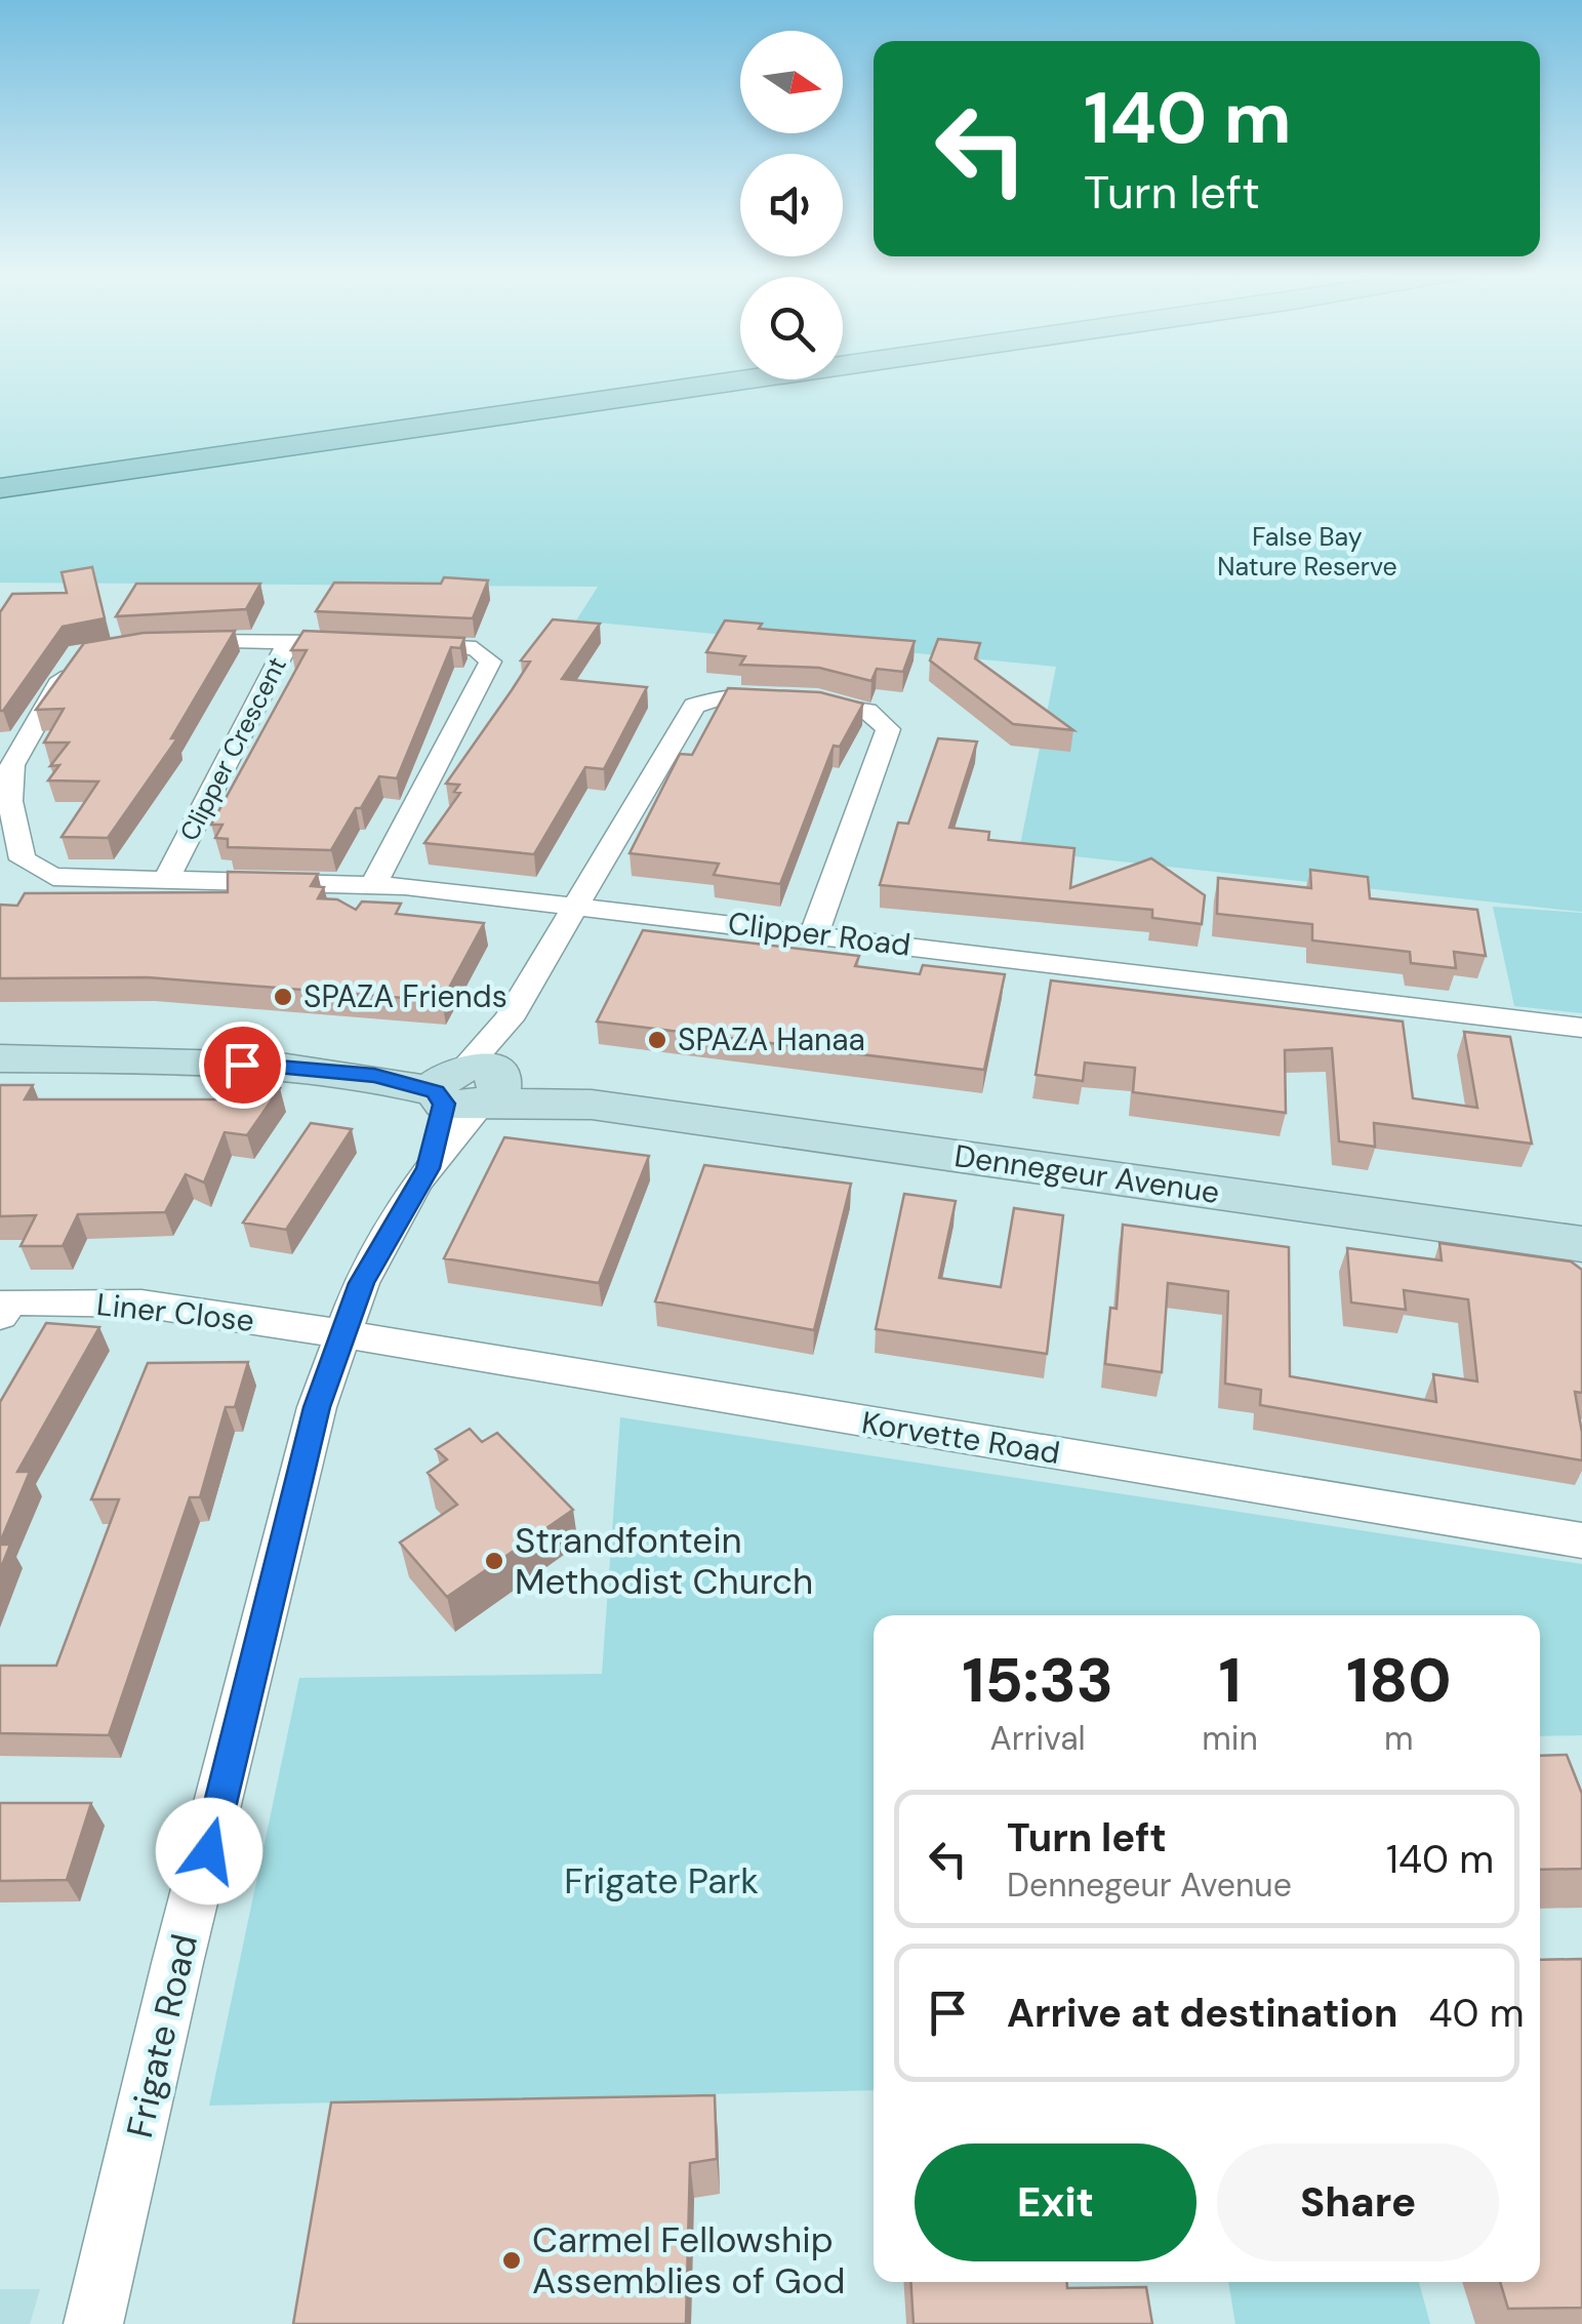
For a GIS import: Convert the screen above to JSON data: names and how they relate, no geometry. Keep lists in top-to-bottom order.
{
  "streets": {
    "street": [
      "Clipper Crescent",
      "Clipper Road",
      "Dennegeur Avenue",
      "Liner Close",
      "Korvette Road",
      "Frigate Road"
    ]
  },
  "crossings": [
    ["Clipper Crescent", "Clipper Road"],
    ["Dennegeur Avenue", "Frigate Road"],
    ["Liner Close", "Korvette Road"],
    ["Liner Close", "Frigate Road"],
    ["Korvette Road", "Frigate Road"]
  ],
  "parks": ["False Bay Nature Reserve", "Frigate Park"],
  "places": [
    "SPAZA Friends",
    "SPAZA Hanaa",
    "Strandfontein Methodist Church",
    "Carmel Fellowship Assemblies of God"
  ],
  "north": "right",
  "page": {
    "turn": ["140 m", "Turn left"],
    "eta": [
      "15:33",
      "Arrival",
      "1",
      "min",
      "180",
      "m"
    ],
    "list": [
      {
        "name": "Turn left",
        "note": "Dennegeur Avenue",
        "value": "140 m"
      },
      {
        "name": "Arrive at destination",
        "value": "40 m"
      }
    ],
    "buttons": ["Exit", "Share"]
  }
}
